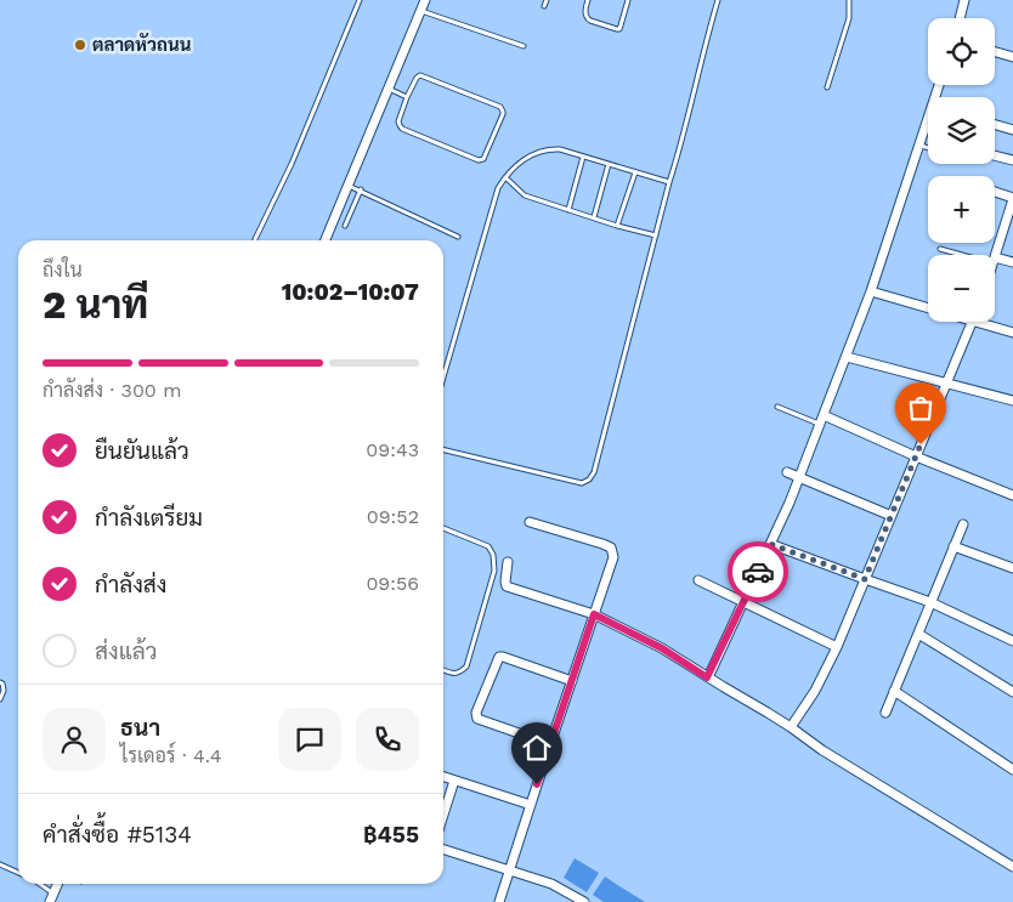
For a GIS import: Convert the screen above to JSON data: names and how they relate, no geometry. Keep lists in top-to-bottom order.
{
  "places": ["ตลาดหัวถนน"],
  "page": {
    "map_buttons": ["+", "−"],
    "heading": ["2 นาที", "ถึงใน", "10:02–10:07"],
    "panel": [
      "ธนา",
      "ไรเดอร์ · 4.4",
      "คำสั่งซื้อ #5134",
      "฿455"
    ],
    "bar": "กำลังส่ง · 300 m",
    "list": [
      ["ยืนยันแล้ว", "09:43"],
      ["กำลังเตรียม", "09:52"],
      ["กำลังส่ง", "09:56"],
      "ส่งแล้ว"
    ]
  }
}
